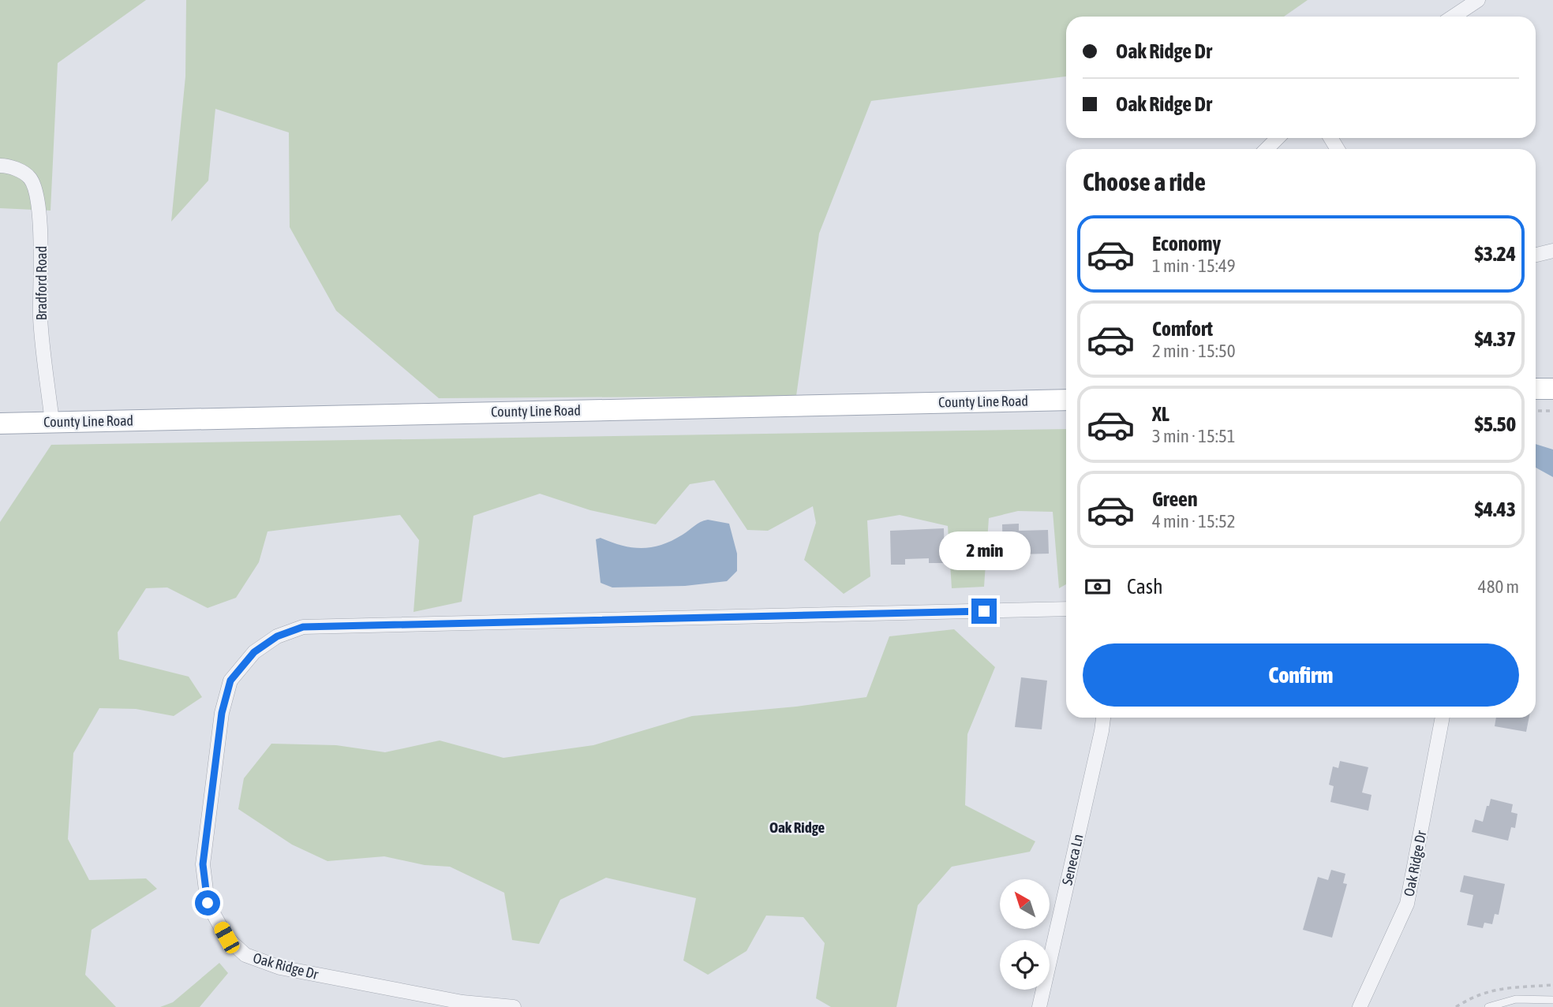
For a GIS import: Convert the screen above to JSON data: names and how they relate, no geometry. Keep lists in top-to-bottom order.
{
  "streets": {
    "main road": ["County Line Road"],
    "street": ["Bradford Road", "Seneca Ln", "Oak Ridge Dr"]
  },
  "crossings": [
    ["Bradford Road", "County Line Road"]
  ],
  "districts": ["Oak Ridge"],
  "north": "top left",
  "page": {
    "banner": ["Oak Ridge Dr", "Oak Ridge Dr"],
    "heading": "Choose a ride",
    "list": [
      {
        "name": "Economy",
        "note": "1 min · 15:49",
        "value": "$3.24"
      },
      {
        "name": "Comfort",
        "note": "2 min · 15:50",
        "value": "$4.37"
      },
      {
        "name": "XL",
        "note": "3 min · 15:51",
        "value": "$5.50"
      },
      {
        "name": "Green",
        "note": "4 min · 15:52",
        "value": "$4.43"
      }
    ],
    "bubble": "2 min",
    "pay": ["Cash", "480 m"],
    "buttons": "Confirm"
  }
}
